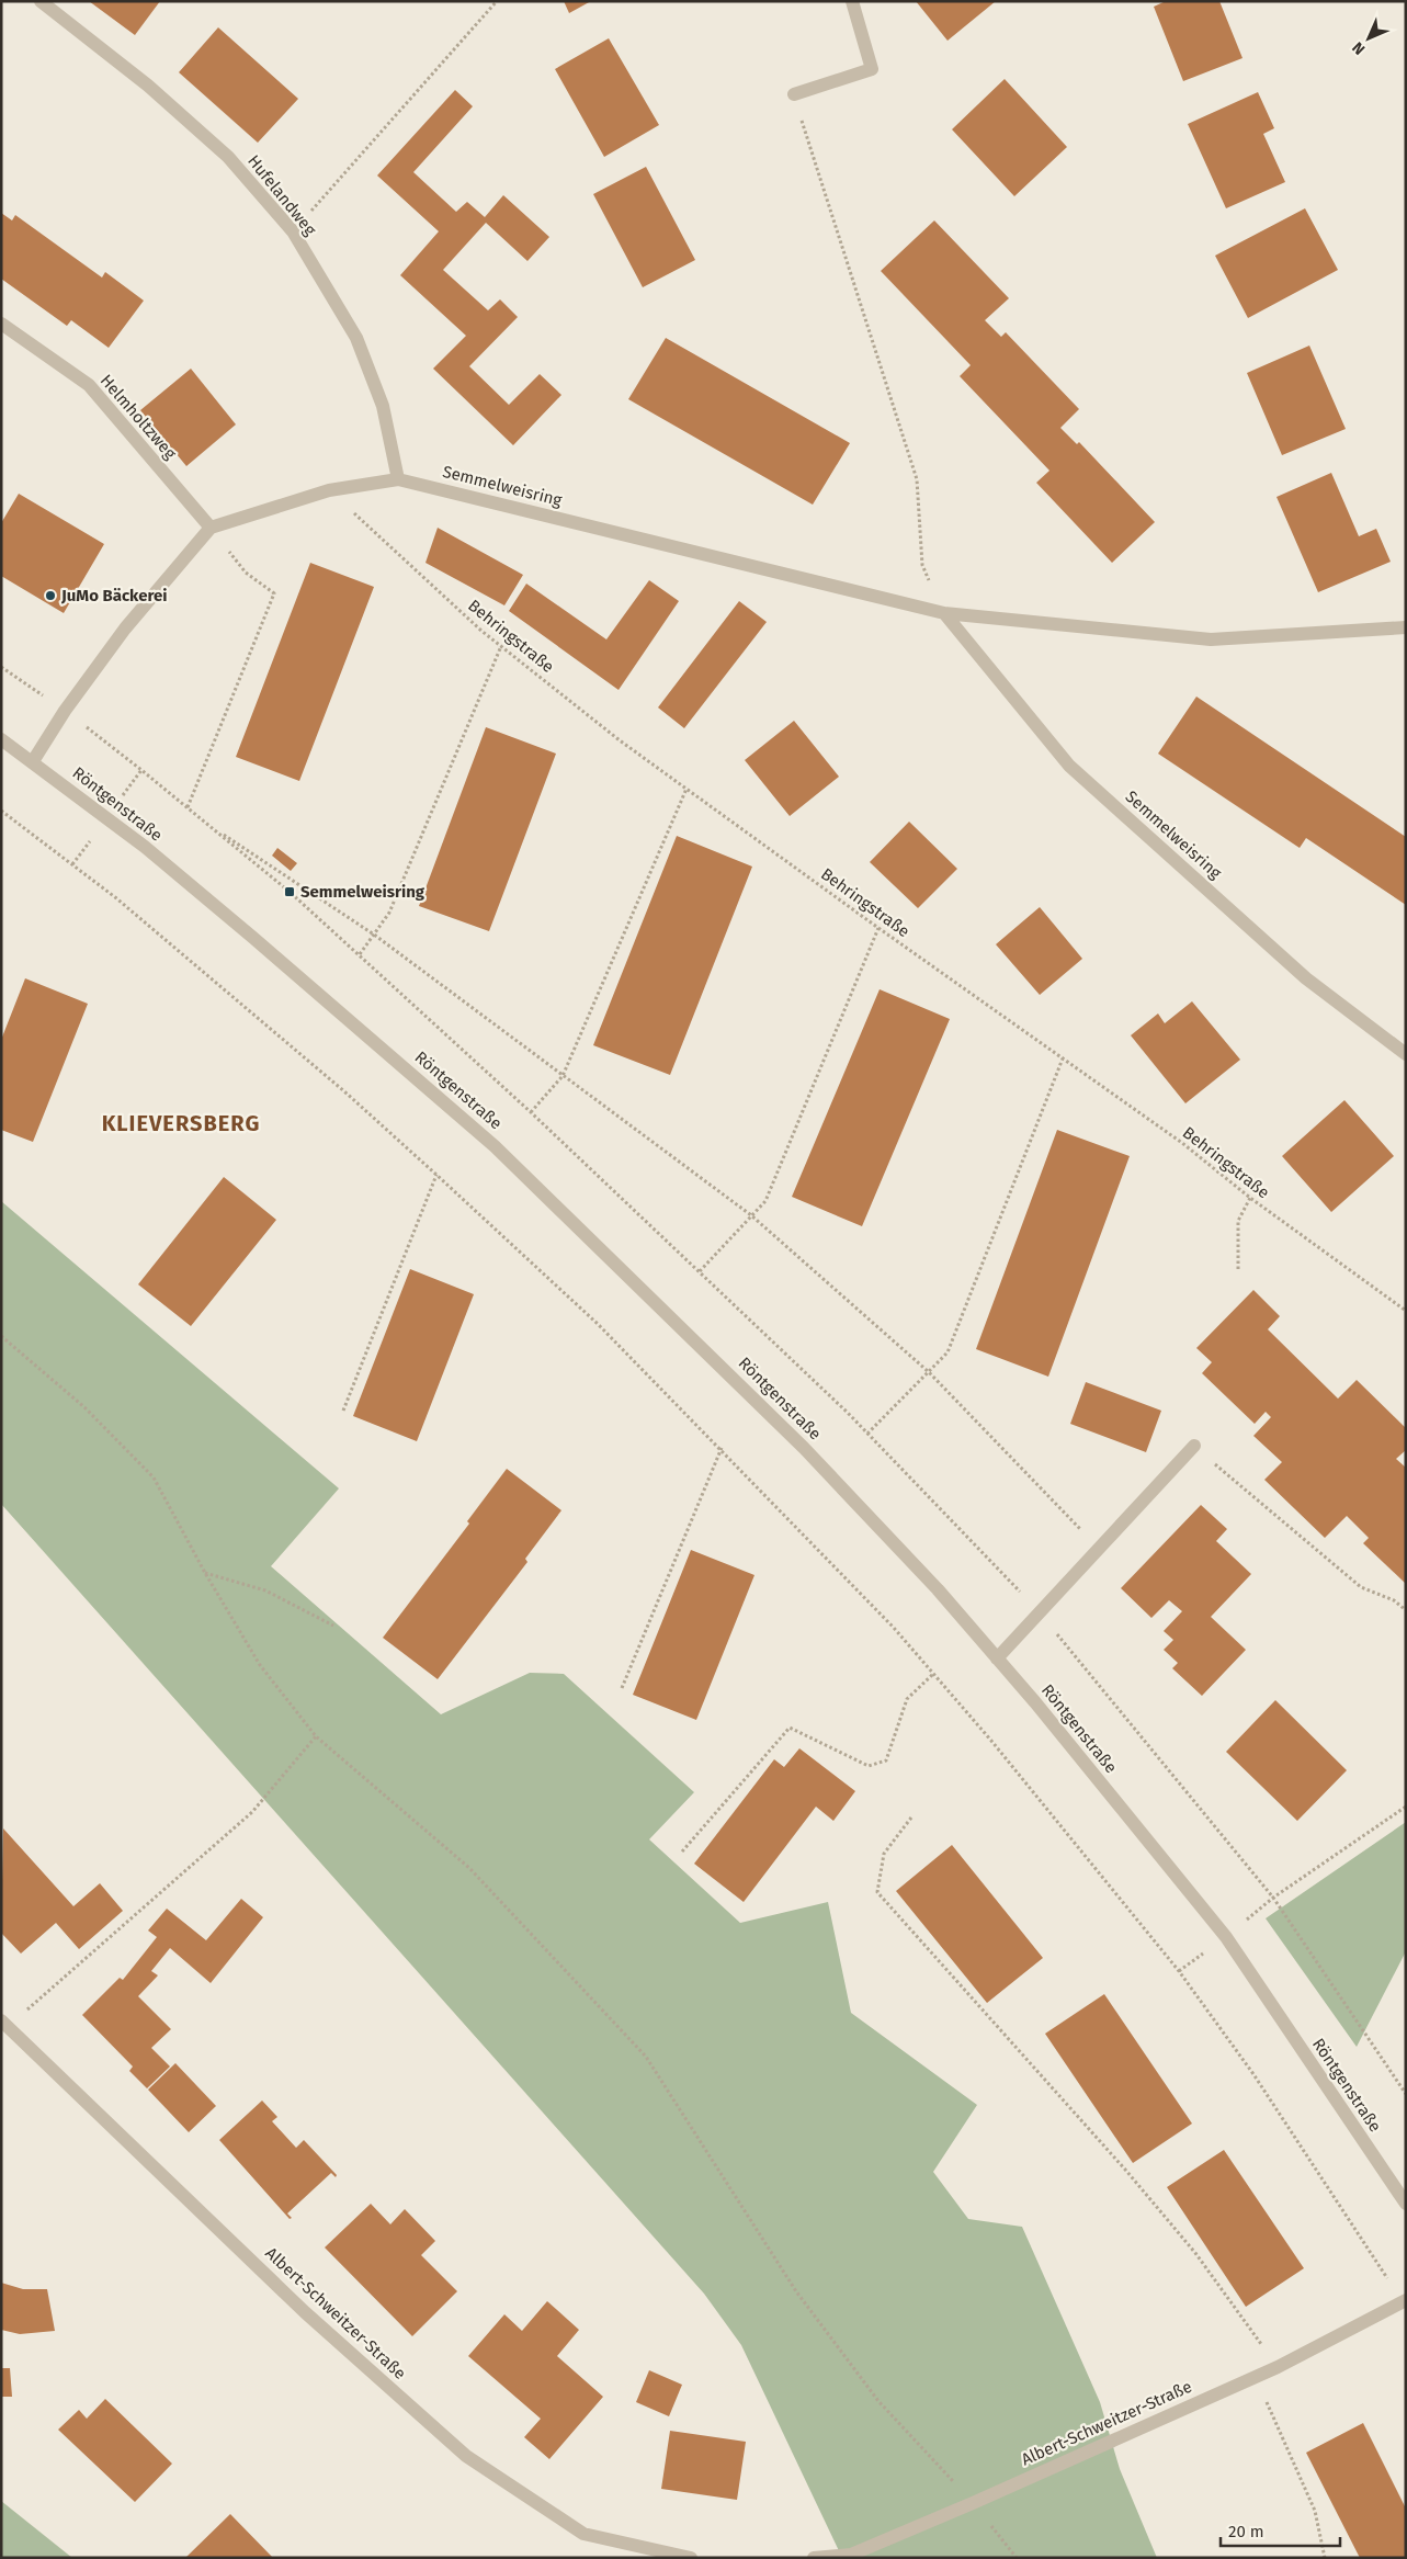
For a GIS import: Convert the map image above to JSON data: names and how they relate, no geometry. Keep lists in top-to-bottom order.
{
  "streets": {
    "street": [
      "Hufelandweg",
      "Helmholtzweg",
      "Semmelweisring",
      "Röntgenstraße",
      "Albert-Schweitzer-Straße"
    ],
    "path": ["Behringstraße"]
  },
  "crossings": [
    ["Hufelandweg", "Semmelweisring"],
    ["Helmholtzweg", "Semmelweisring"],
    ["Semmelweisring", "Behringstraße"]
  ],
  "districts": ["KLIEVERSBERG"],
  "places": {
    "other": ["JuMo Bäckerei"],
    "transit": ["Semmelweisring"]
  },
  "scale_bar": "20 m",
  "north": "bottom left"
}
